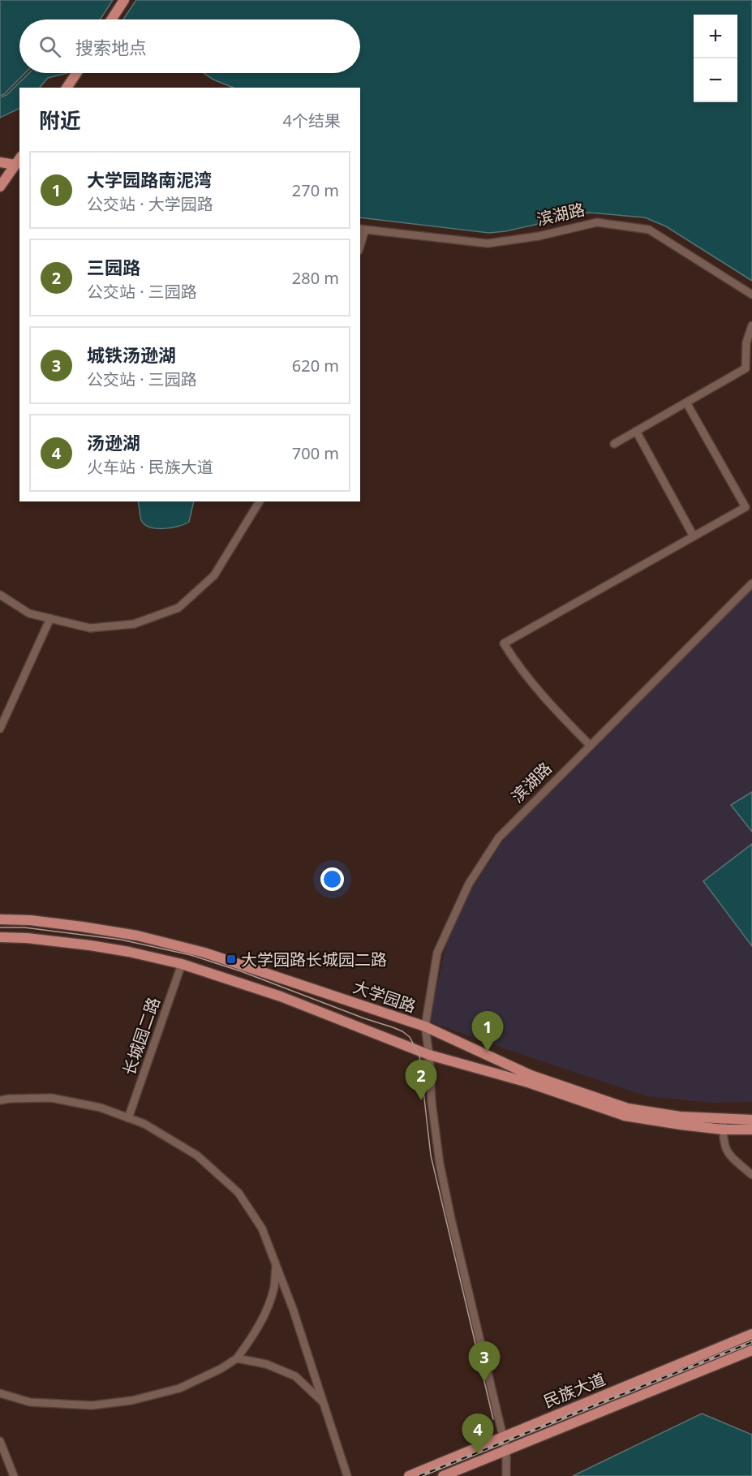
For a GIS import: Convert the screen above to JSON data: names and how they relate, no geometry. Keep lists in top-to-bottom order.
{
  "streets": {
    "main road": ["大学园路", "民族大道"],
    "street": ["滨湖路", "长城园二路"]
  },
  "crossings": [
    ["滨湖路", "大学园路"],
    ["滨湖路", "民族大道"],
    ["大学园路", "长城园二路"]
  ],
  "places": {
    "transit": ["大学园路长城园二路"]
  },
  "page": {
    "map_buttons": ["+", "−"],
    "search": "搜索地点",
    "heading": ["附近", "4个结果"],
    "list": [
      {
        "mark": "1",
        "name": "大学园路南泥湾",
        "note": "公交站 · 大学园路",
        "value": "270 m"
      },
      {
        "mark": "2",
        "name": "三园路",
        "note": "公交站 · 三园路",
        "value": "280 m"
      },
      {
        "mark": "3",
        "name": "城铁汤逊湖",
        "note": "公交站 · 三园路",
        "value": "620 m"
      },
      {
        "mark": "4",
        "name": "汤逊湖",
        "note": "火车站 · 民族大道",
        "value": "700 m"
      }
    ],
    "pins": [
      "1",
      "2",
      "3",
      "4"
    ]
  }
}
